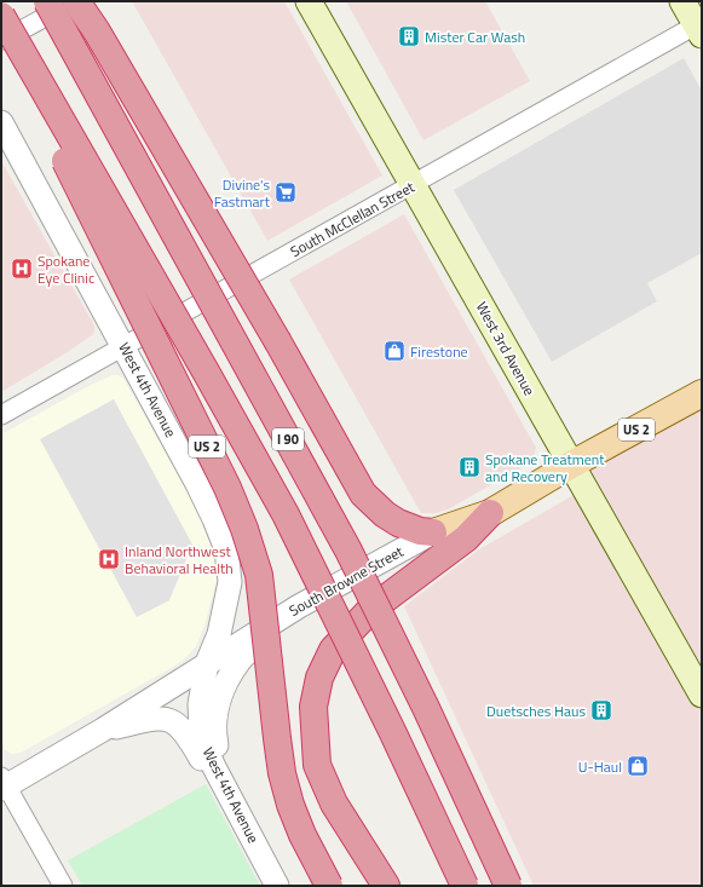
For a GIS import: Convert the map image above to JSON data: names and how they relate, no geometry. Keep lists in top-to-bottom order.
{
  "streets": {
    "highway": ["US 2", "I 90"],
    "main road": ["West 3rd Avenue", "South Browne Street"],
    "street": ["South McClellan Street", "West 4th Avenue"]
  },
  "crossings": [
    ["South McClellan Street", "West 3rd Avenue"],
    ["South McClellan Street", "West 4th Avenue"],
    ["West 3rd Avenue", "South Browne Street"],
    ["West 4th Avenue", "South Browne Street"]
  ],
  "places": {
    "building": ["Mister Car Wash", "Spokane Treatment and Recovery", "Duetsches Haus"],
    "supermarket": ["Divine's Fastmart"],
    "hospital": ["Spokane Eye Clinic", "Inland Northwest Behavioral Health"],
    "shop": ["Firestone", "U-Haul"]
  }
}
